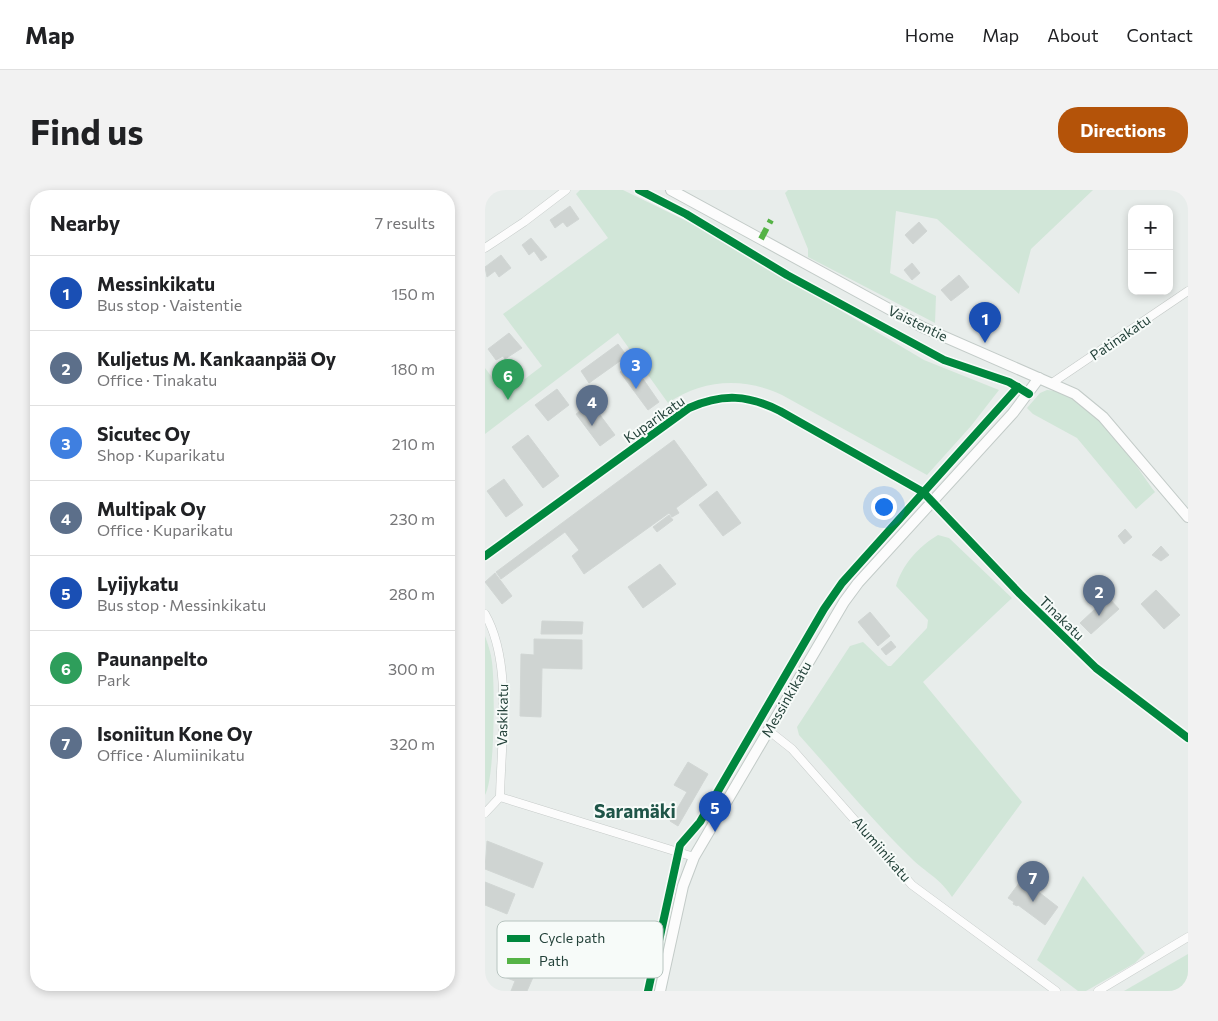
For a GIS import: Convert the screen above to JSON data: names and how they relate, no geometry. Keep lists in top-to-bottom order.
{
  "streets": {
    "street": [
      "Vaistentie",
      "Patinakatu",
      "Kuparikatu",
      "Tinakatu",
      "Messinkikatu",
      "Vaskikatu",
      "Alumiinikatu"
    ]
  },
  "crossings": [
    ["Vaistentie", "Patinakatu"],
    ["Vaistentie", "Messinkikatu"],
    ["Kuparikatu", "Tinakatu"],
    ["Kuparikatu", "Messinkikatu"],
    ["Tinakatu", "Messinkikatu"],
    ["Messinkikatu", "Alumiinikatu"]
  ],
  "districts": ["Saramäki"],
  "legend": ["Cycle path", "Path"],
  "page": {
    "header": "Map",
    "nav": [
      "Home",
      "Map",
      "About",
      "Contact"
    ],
    "buttons": "Directions",
    "title": "Find us",
    "heading": ["Nearby", "7 results"],
    "map_buttons": ["+", "−"],
    "list": [
      {
        "mark": "1",
        "name": "Messinkikatu",
        "note": "Bus stop · Vaistentie",
        "value": "150 m"
      },
      {
        "mark": "2",
        "name": "Kuljetus M. Kankaanpää Oy",
        "note": "Office · Tinakatu",
        "value": "180 m"
      },
      {
        "mark": "3",
        "name": "Sicutec Oy",
        "note": "Shop · Kuparikatu",
        "value": "210 m"
      },
      {
        "mark": "4",
        "name": "Multipak Oy",
        "note": "Office · Kuparikatu",
        "value": "230 m"
      },
      {
        "mark": "5",
        "name": "Lyijykatu",
        "note": "Bus stop · Messinkikatu",
        "value": "280 m"
      },
      {
        "mark": "6",
        "name": "Paunanpelto",
        "note": "Park",
        "value": "300 m"
      },
      {
        "mark": "7",
        "name": "Isoniitun Kone Oy",
        "note": "Office · Alumiinikatu",
        "value": "320 m"
      }
    ],
    "pins": [
      "1",
      "3",
      "6",
      "4",
      "2",
      "5",
      "7"
    ]
  }
}
